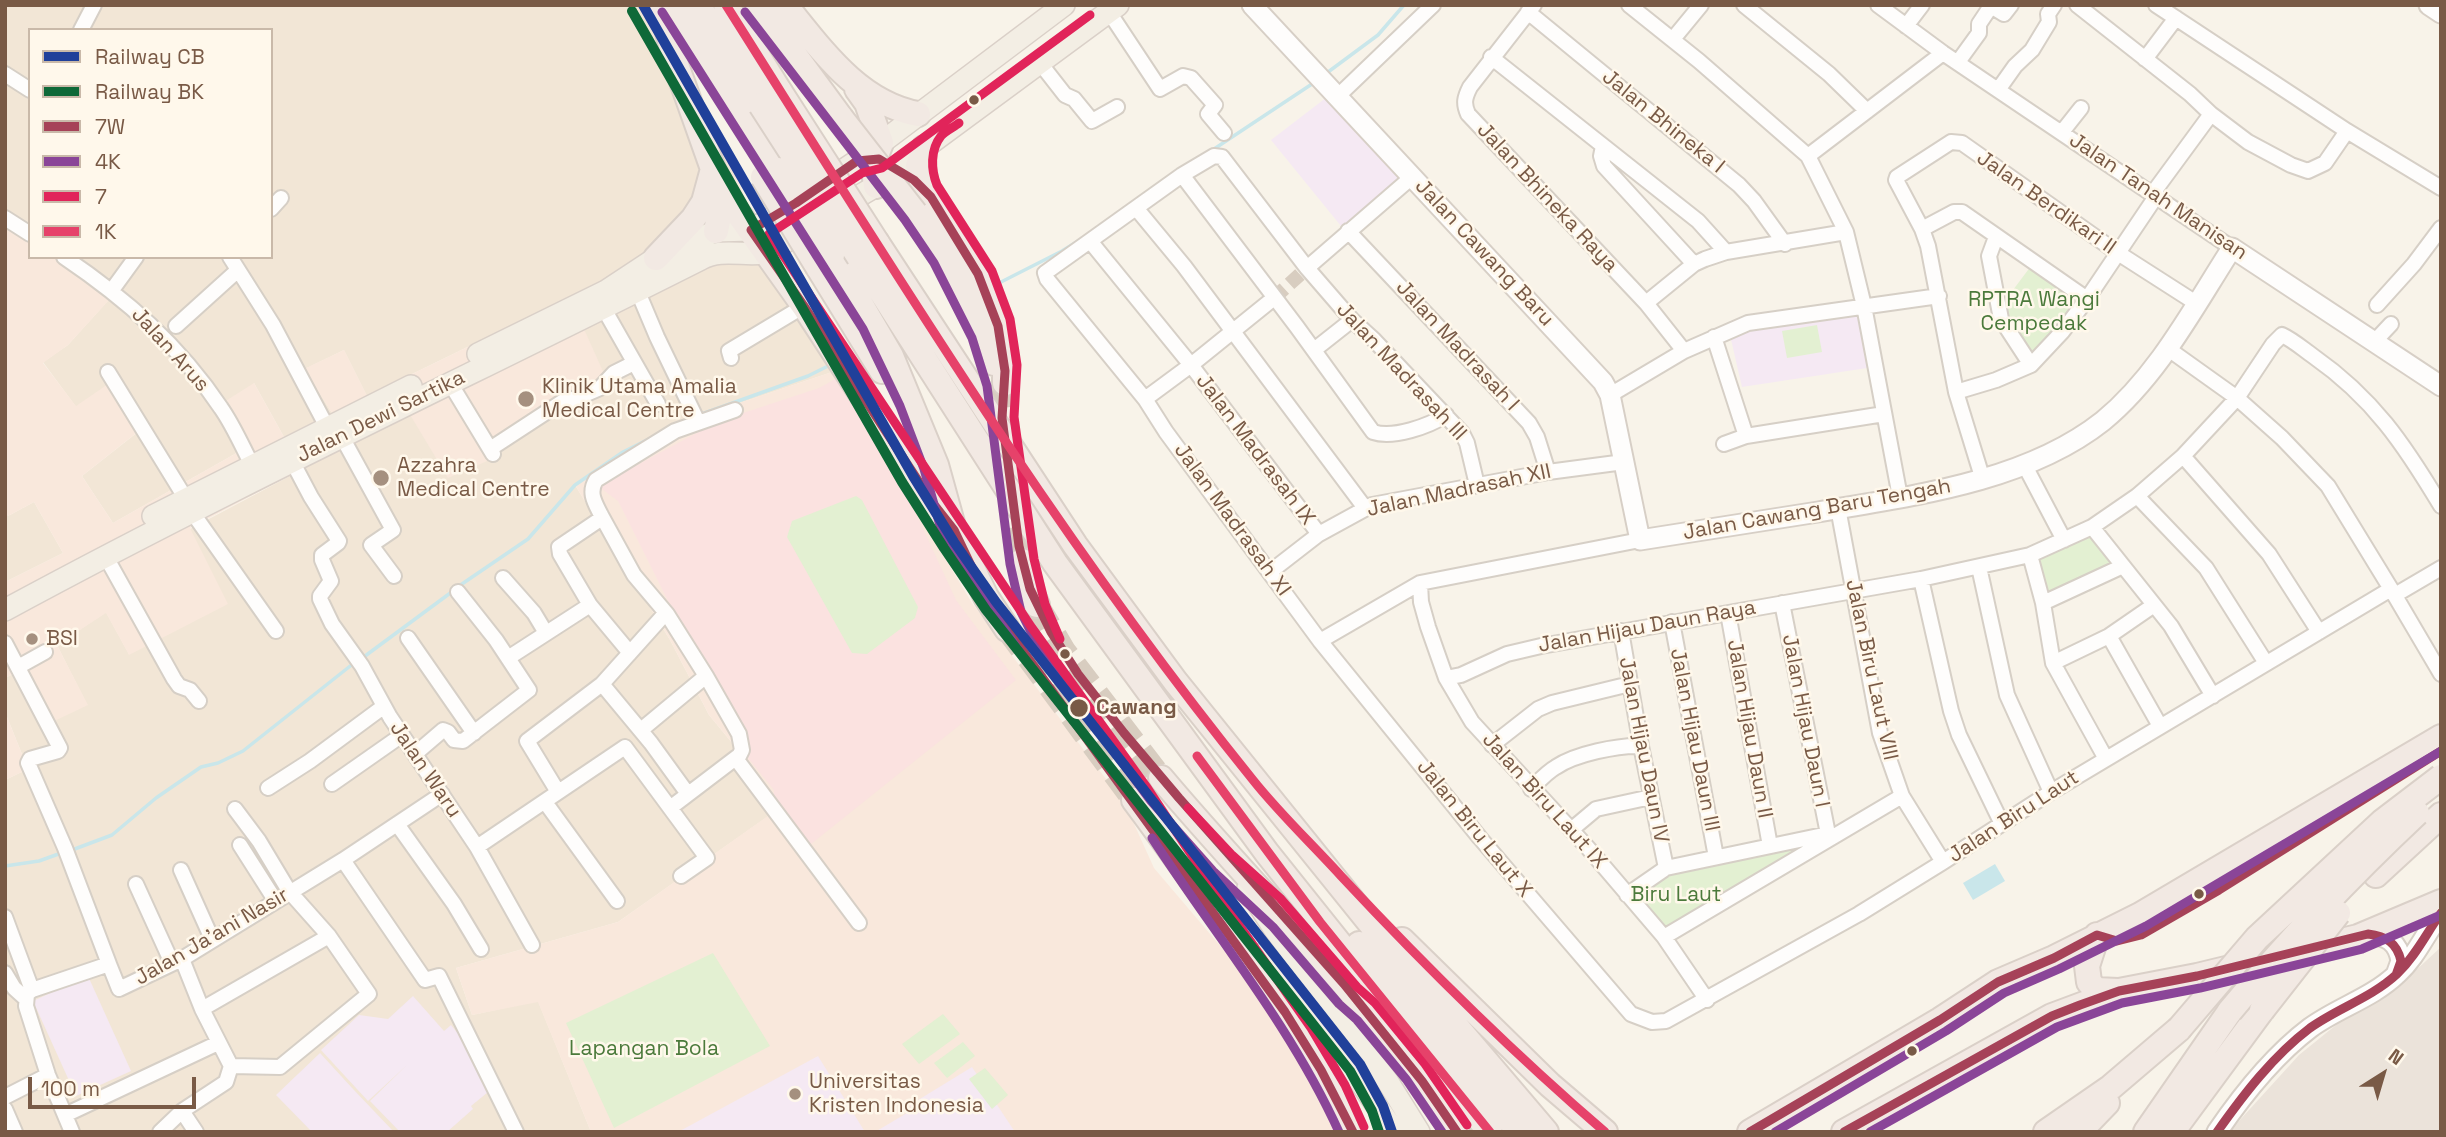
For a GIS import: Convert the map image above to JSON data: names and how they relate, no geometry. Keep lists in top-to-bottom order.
{
  "streets": {
    "main road": ["Jalan Dewi Sartika"],
    "street": [
      "Jalan Bhineka I",
      "Jalan Tanah Manisan",
      "Jalan Bhineka Raya",
      "Jalan Berdikari II",
      "Jalan Cawang Baru",
      "Jalan Madrasah I",
      "Jalan Arus",
      "Jalan Madrasah III",
      "Jalan Madrasah IX",
      "Jalan Madrasah XII",
      "Jalan Cawang Baru Tengah",
      "Jalan Madrasah XI",
      "Jalan Hijau Daun Raya",
      "Jalan Biru Laut VIII",
      "Jalan Hijau Daun I",
      "Jalan Hijau Daun II",
      "Jalan Hijau Daun III",
      "Jalan Hijau Daun IV",
      "Jalan Waru",
      "Jalan Biru Laut IX",
      "Jalan Biru Laut",
      "Jalan Biru Laut X",
      "Jalan Ja'ani Nasir"
    ]
  },
  "crossings": [
    ["Jalan Bhineka I", "Jalan Bhineka Raya"],
    ["Jalan Tanah Manisan", "Jalan Cawang Baru Tengah"],
    ["Jalan Berdikari II", "Jalan Cawang Baru Tengah"],
    ["Jalan Cawang Baru", "Jalan Madrasah XII"],
    ["Jalan Cawang Baru", "Jalan Cawang Baru Tengah"],
    ["Jalan Madrasah I", "Jalan Madrasah XII"],
    ["Jalan Arus", "Jalan Dewi Sartika"],
    ["Jalan Madrasah III", "Jalan Madrasah XII"],
    ["Jalan Dewi Sartika", "Jalan Waru"],
    ["Jalan Madrasah IX", "Jalan Madrasah XII"],
    ["Jalan Madrasah IX", "Jalan Madrasah XI"],
    ["Jalan Madrasah XII", "Jalan Madrasah XI"],
    ["Jalan Cawang Baru Tengah", "Jalan Madrasah XI"],
    ["Jalan Cawang Baru Tengah", "Jalan Biru Laut VIII"],
    ["Jalan Cawang Baru Tengah", "Jalan Biru Laut IX"],
    ["Jalan Cawang Baru Tengah", "Jalan Biru Laut X"],
    ["Jalan Madrasah XI", "Jalan Biru Laut X"],
    ["Jalan Hijau Daun Raya", "Jalan Biru Laut VIII"],
    ["Jalan Hijau Daun Raya", "Jalan Hijau Daun I"],
    ["Jalan Hijau Daun Raya", "Jalan Hijau Daun II"],
    ["Jalan Hijau Daun Raya", "Jalan Hijau Daun III"],
    ["Jalan Hijau Daun Raya", "Jalan Hijau Daun IV"],
    ["Jalan Hijau Daun Raya", "Jalan Biru Laut IX"],
    ["Jalan Biru Laut VIII", "Jalan Biru Laut"],
    ["Jalan Waru", "Jalan Ja'ani Nasir"],
    ["Jalan Biru Laut IX", "Jalan Biru Laut"],
    ["Jalan Biru Laut", "Jalan Biru Laut X"]
  ],
  "parks": ["RPTRA Wangi Cempedak", "Biru Laut", "Lapangan Bola"],
  "places": [
    "Klinik Utama Amalia Medical Centre",
    "Azzahra Medical Centre",
    "BSI",
    "Cawang",
    "Universitas Kristen Indonesia"
  ],
  "lines": [
    "rail line CB",
    "transit line 1K",
    "rail line BK",
    "transit line 4K",
    "transit line 7",
    "transit line 7W"
  ],
  "legend": [
    "Railway CB",
    "Railway BK",
    "7W",
    "4K",
    "7",
    "1K"
  ],
  "scale_bar": "100 m",
  "north": "top right"
}
